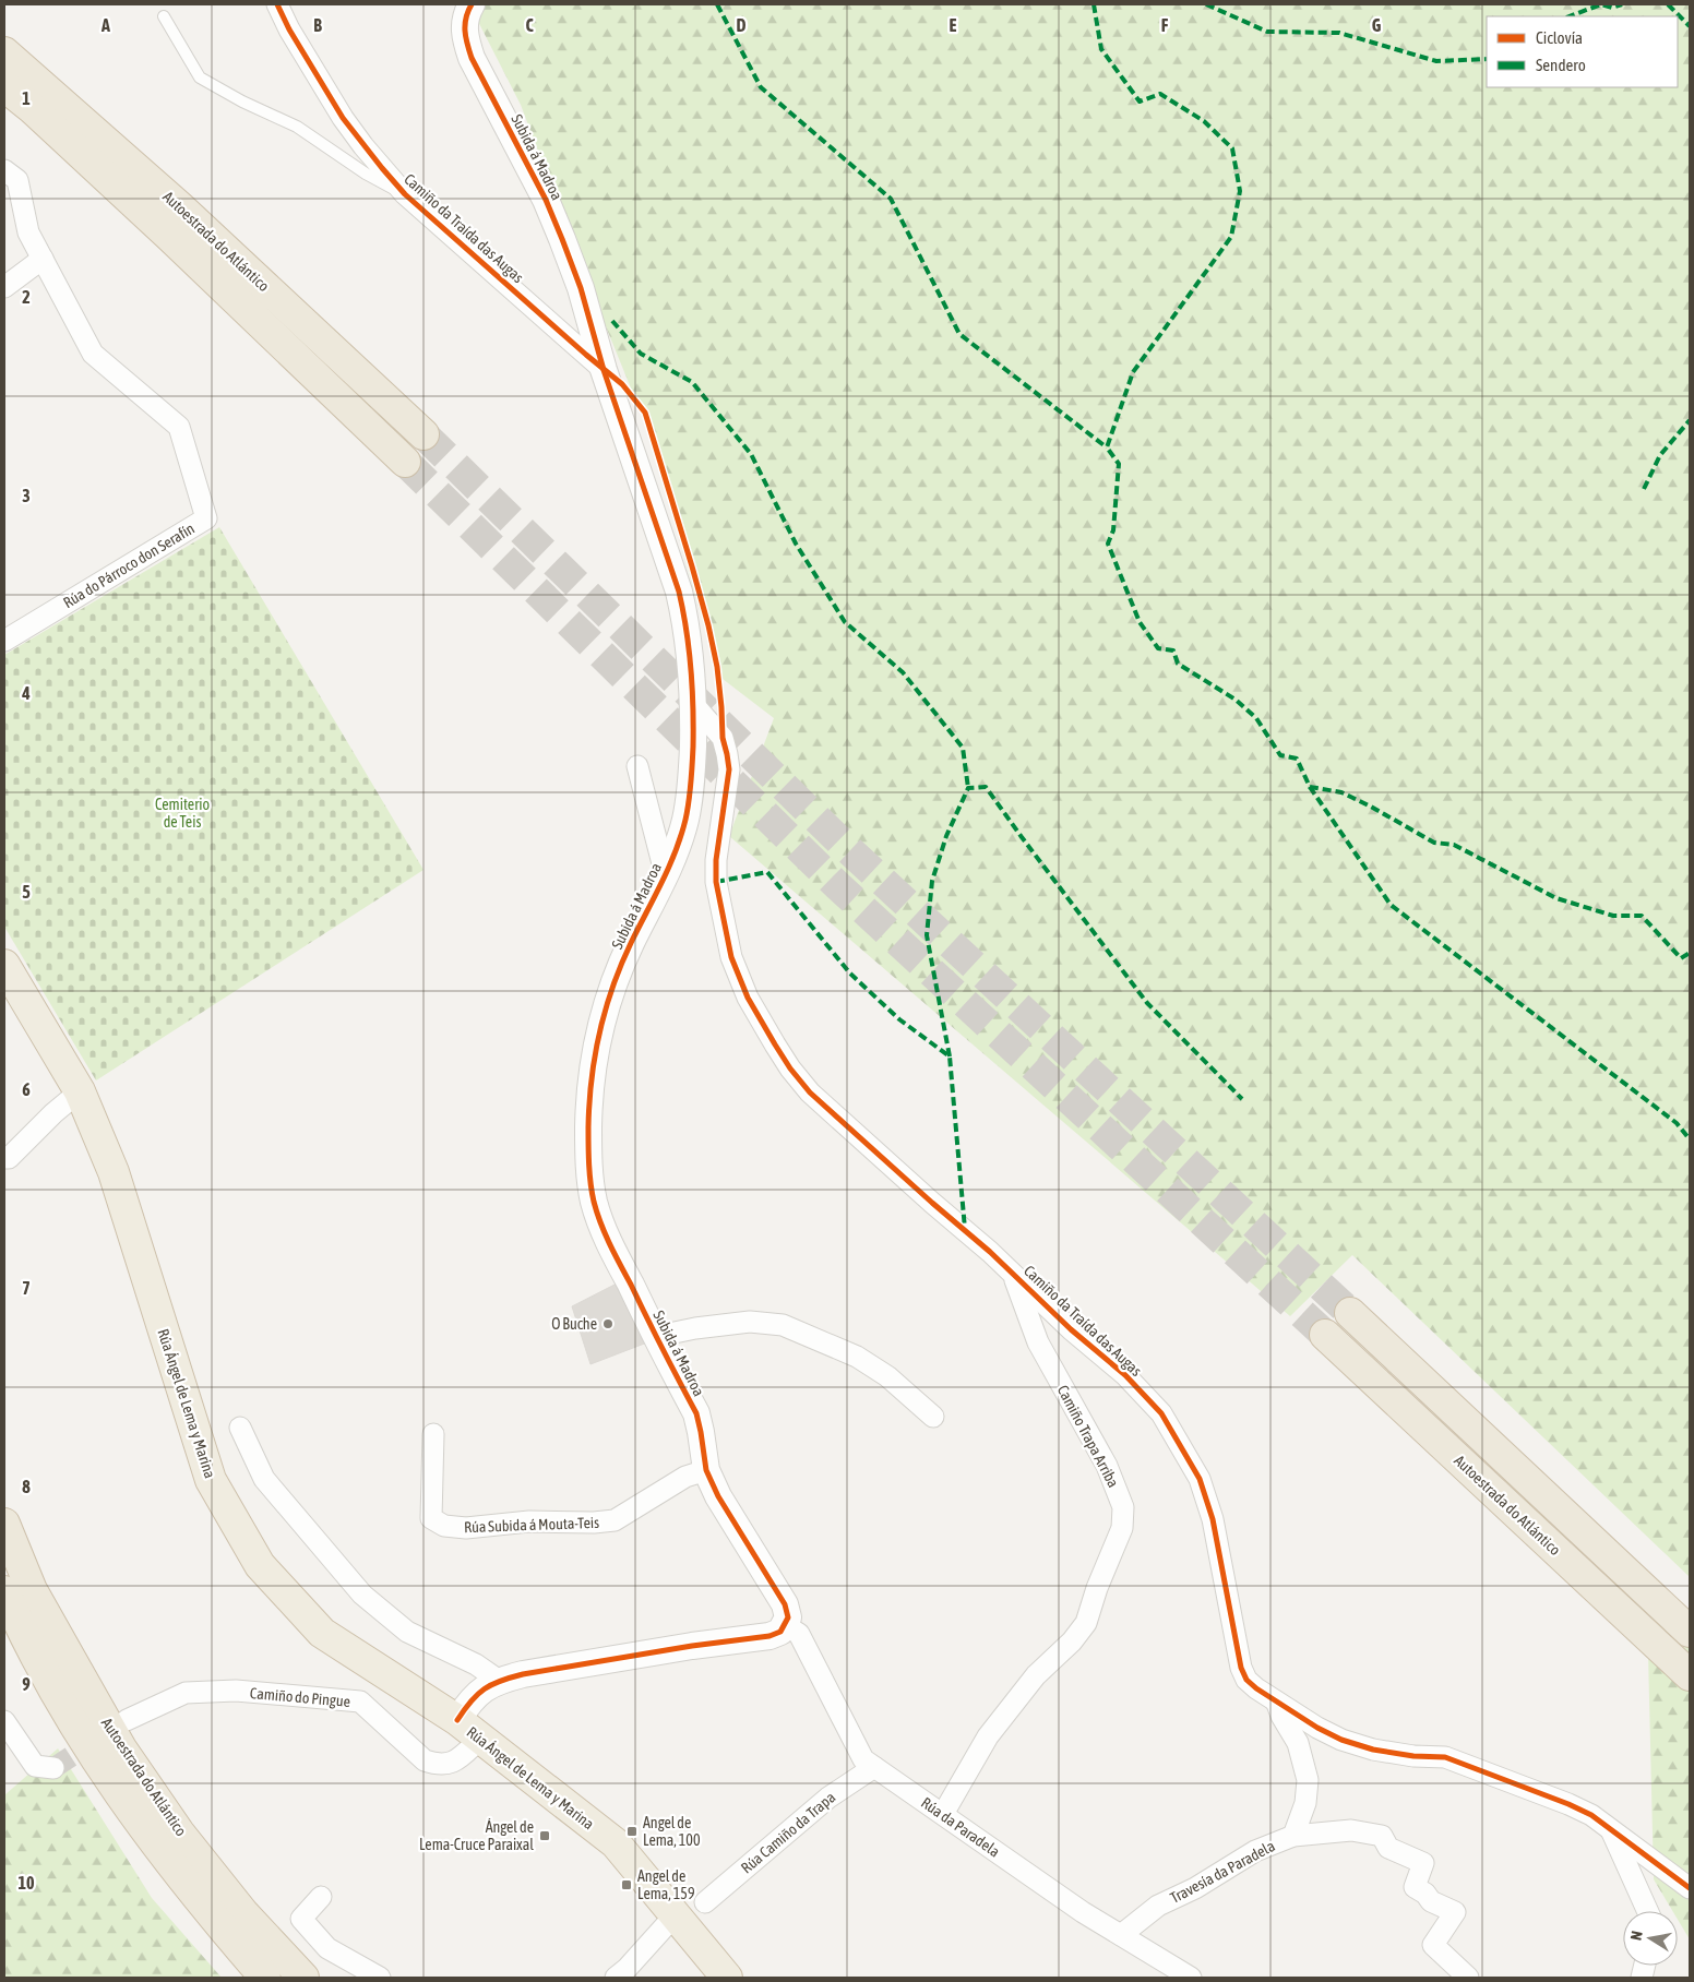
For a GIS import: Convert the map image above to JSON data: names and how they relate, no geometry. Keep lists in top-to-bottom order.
{
  "streets": {
    "highway": ["Autoestrada do Atlántico", "Rúa Ángel de Lema y Marina"],
    "street": [
      "Subida á Madroa",
      "Camiño da Traída das Augas",
      "Rúa do Párroco don Serafín",
      "Camiño Trapa Arriba",
      "Rúa Subida á Mouta-Teis",
      "Camiño do Pingue",
      "Rúa da Paradela",
      "Rúa Camiño da Trapa",
      "Travesía da Paradela"
    ]
  },
  "crossings": [
    ["Subida á Madroa", "Camiño da Traída das Augas"],
    ["Subida á Madroa", "Rúa Subida á Mouta-Teis"],
    ["Subida á Madroa", "Rúa da Paradela"],
    ["Camiño da Traída das Augas", "Camiño Trapa Arriba"],
    ["Rúa Ángel de Lema y Marina", "Camiño do Pingue"],
    ["Camiño Trapa Arriba", "Rúa da Paradela"],
    ["Rúa da Paradela", "Rúa Camiño da Trapa"],
    ["Rúa da Paradela", "Travesía da Paradela"]
  ],
  "parks": ["Cemiterio de Teis"],
  "places": {
    "other": ["O Buche"],
    "transit": ["Angel de Lema, 100", "Ángel de Lema-Cruce Paraixal", "Angel de Lema, 159"]
  },
  "legend": ["Ciclovía", "Sendero"],
  "north": "left",
  "grid": {
    "columns": [
      "A",
      "B",
      "C",
      "D",
      "E",
      "F",
      "G"
    ],
    "rows": [
      "1",
      "2",
      "3",
      "4",
      "5",
      "6",
      "7",
      "8",
      "9",
      "10"
    ]
  }
}
